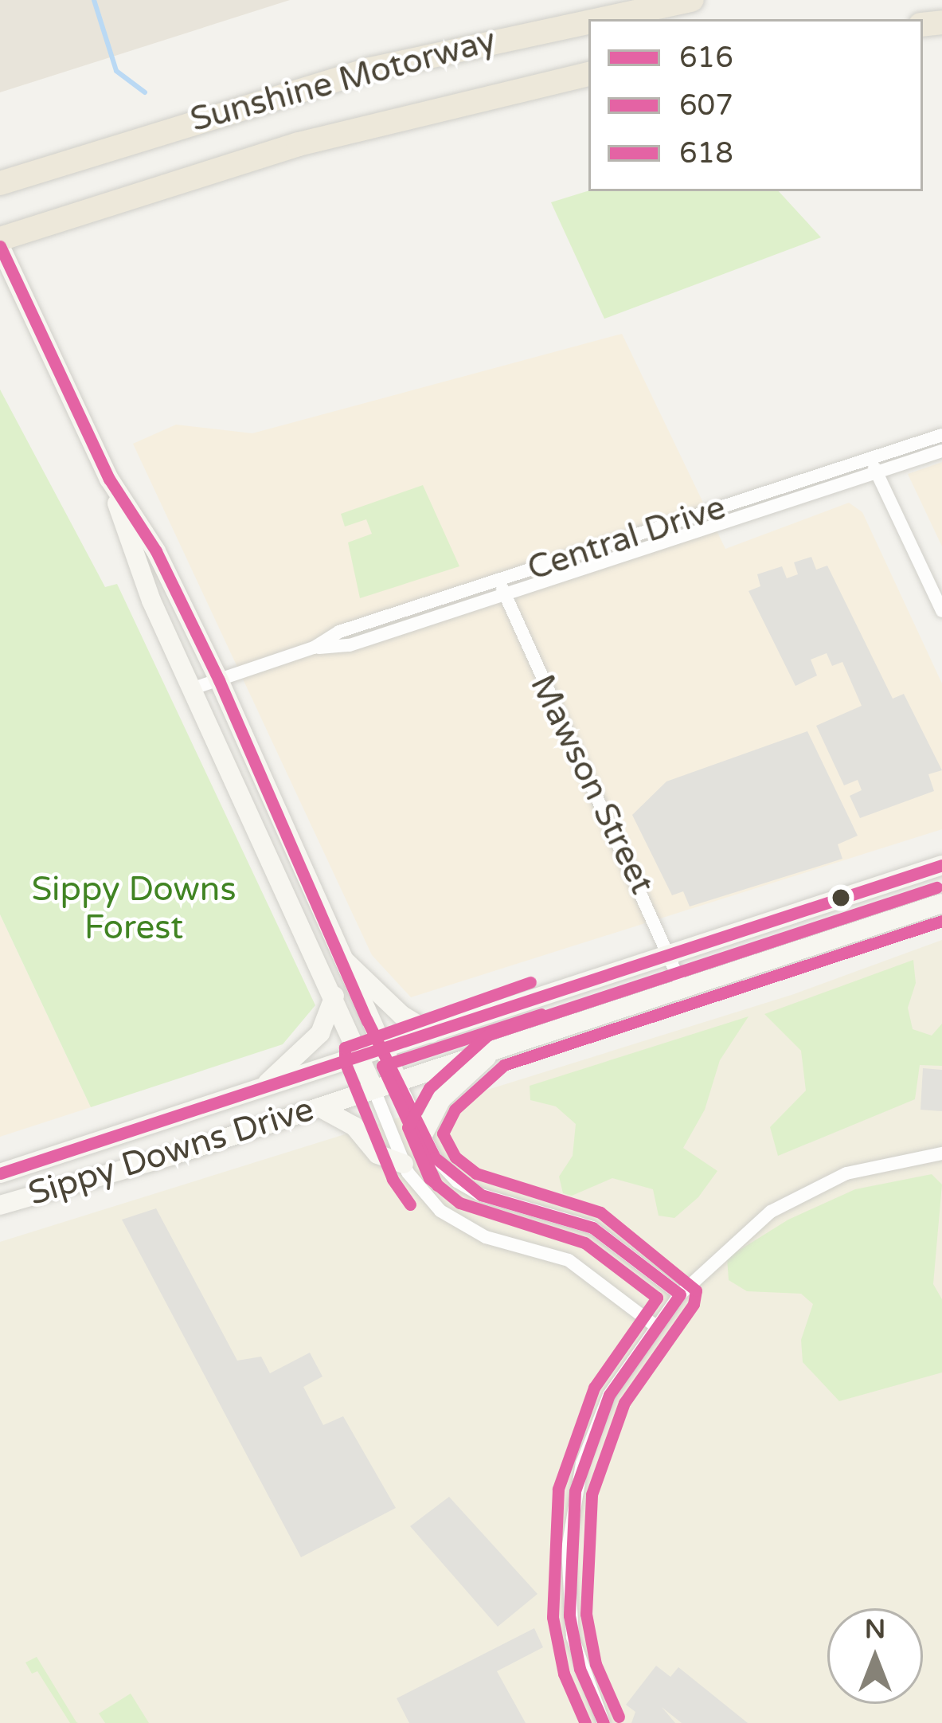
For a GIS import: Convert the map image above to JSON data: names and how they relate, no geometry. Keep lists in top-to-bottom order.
{
  "streets": {
    "highway": ["Sunshine Motorway"],
    "main road": ["Sippy Downs Drive"],
    "street": ["Central Drive", "Mawson Street"]
  },
  "crossings": [
    ["Central Drive", "Mawson Street"],
    ["Mawson Street", "Sippy Downs Drive"]
  ],
  "parks": ["Sippy Downs Forest"],
  "lines": ["transit line 616", "transit line 618", "transit line 607"],
  "legend": ["616", "607", "618"],
  "north": "top"
}
